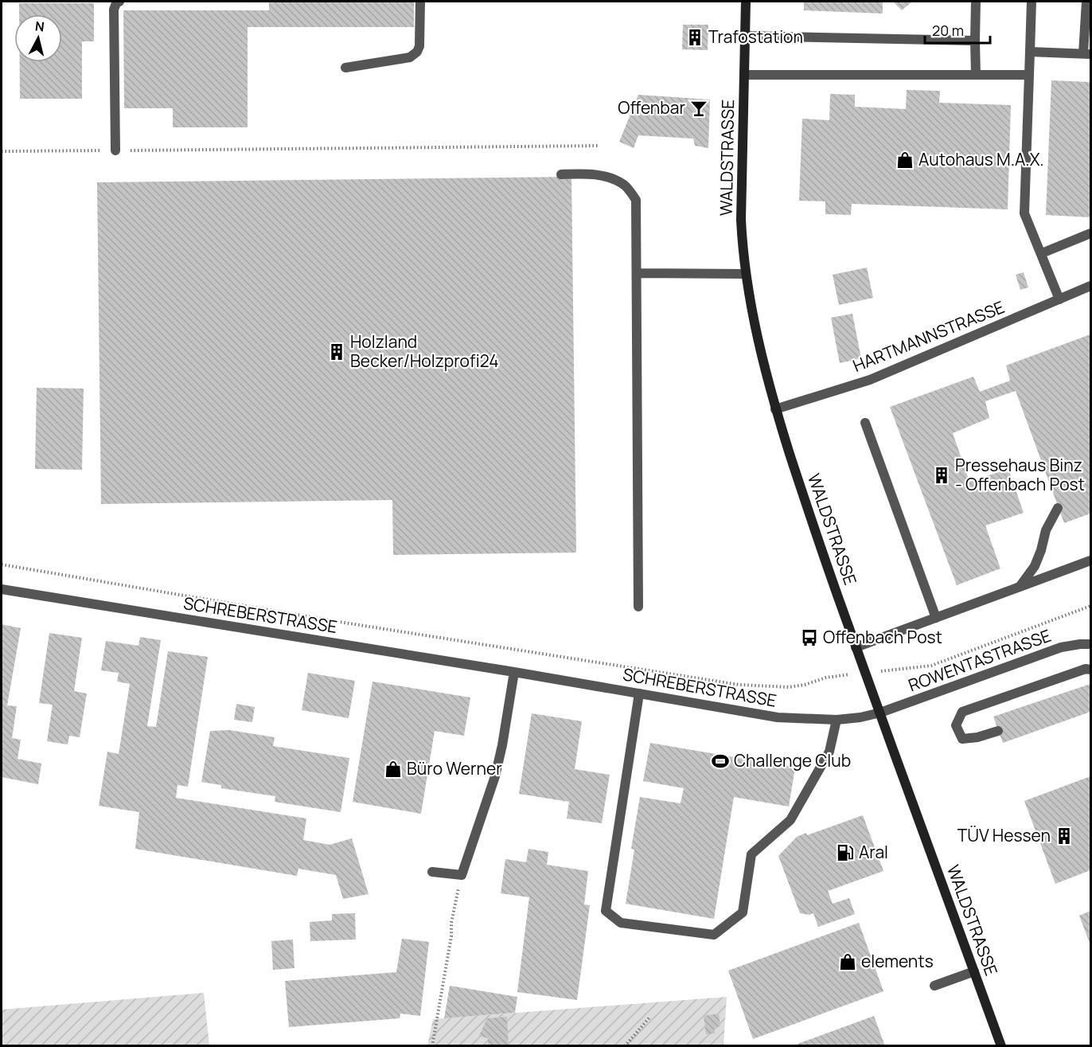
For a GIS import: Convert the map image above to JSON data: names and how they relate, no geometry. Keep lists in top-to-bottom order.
{
  "streets": {
    "main road": ["WALDSTRASSE"],
    "street": ["HARTMANNSTRASSE", "SCHREBERSTRASSE", "ROWENTASTRASSE"]
  },
  "crossings": [
    ["WALDSTRASSE", "HARTMANNSTRASSE"],
    ["WALDSTRASSE", "SCHREBERSTRASSE"],
    ["WALDSTRASSE", "ROWENTASTRASSE"],
    ["SCHREBERSTRASSE", "ROWENTASTRASSE"]
  ],
  "places": {
    "building": [
      "Trafostation",
      "Holzland Becker/Holzprofi24",
      "Pressehaus Binz - Offenbach Post",
      "TÜV Hessen"
    ],
    "bar": ["Offenbar"],
    "shop": ["Autohaus M.A.X.", "Büro Werner", "elements"],
    "bus stop": ["Offenbach Post"],
    "sports": ["Challenge Club"],
    "fuel station": ["Aral"]
  },
  "scale_bar": "20 m",
  "north": "top"
}
